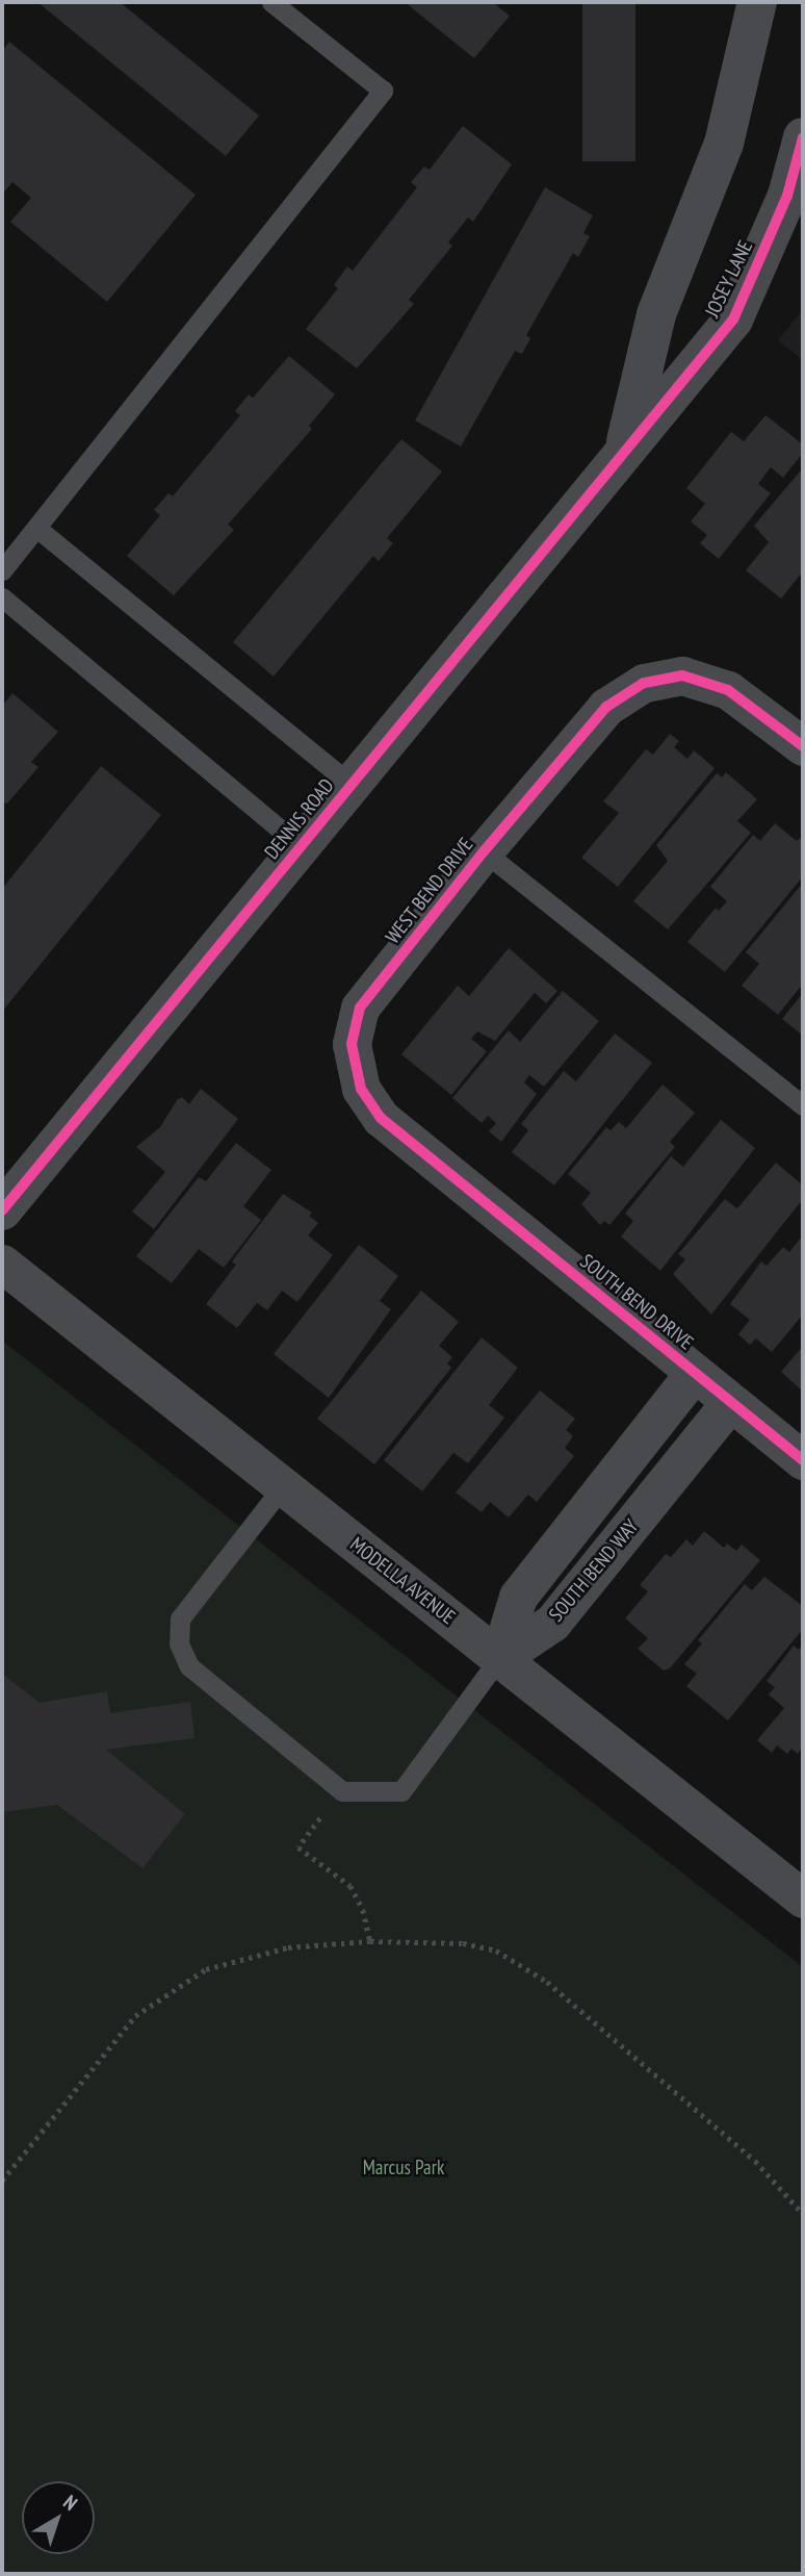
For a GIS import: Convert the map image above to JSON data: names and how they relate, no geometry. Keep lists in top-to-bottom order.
{
  "streets": {
    "street": [
      "JOSEY LANE",
      "DENNIS ROAD",
      "WEST BEND DRIVE",
      "SOUTH BEND DRIVE",
      "SOUTH BEND WAY",
      "MODELLA AVENUE"
    ]
  },
  "crossings": [
    ["JOSEY LANE", "DENNIS ROAD"],
    ["WEST BEND DRIVE", "SOUTH BEND DRIVE"],
    ["SOUTH BEND DRIVE", "SOUTH BEND WAY"],
    ["SOUTH BEND WAY", "MODELLA AVENUE"]
  ],
  "parks": ["Marcus Park"],
  "north": "top right"
}
